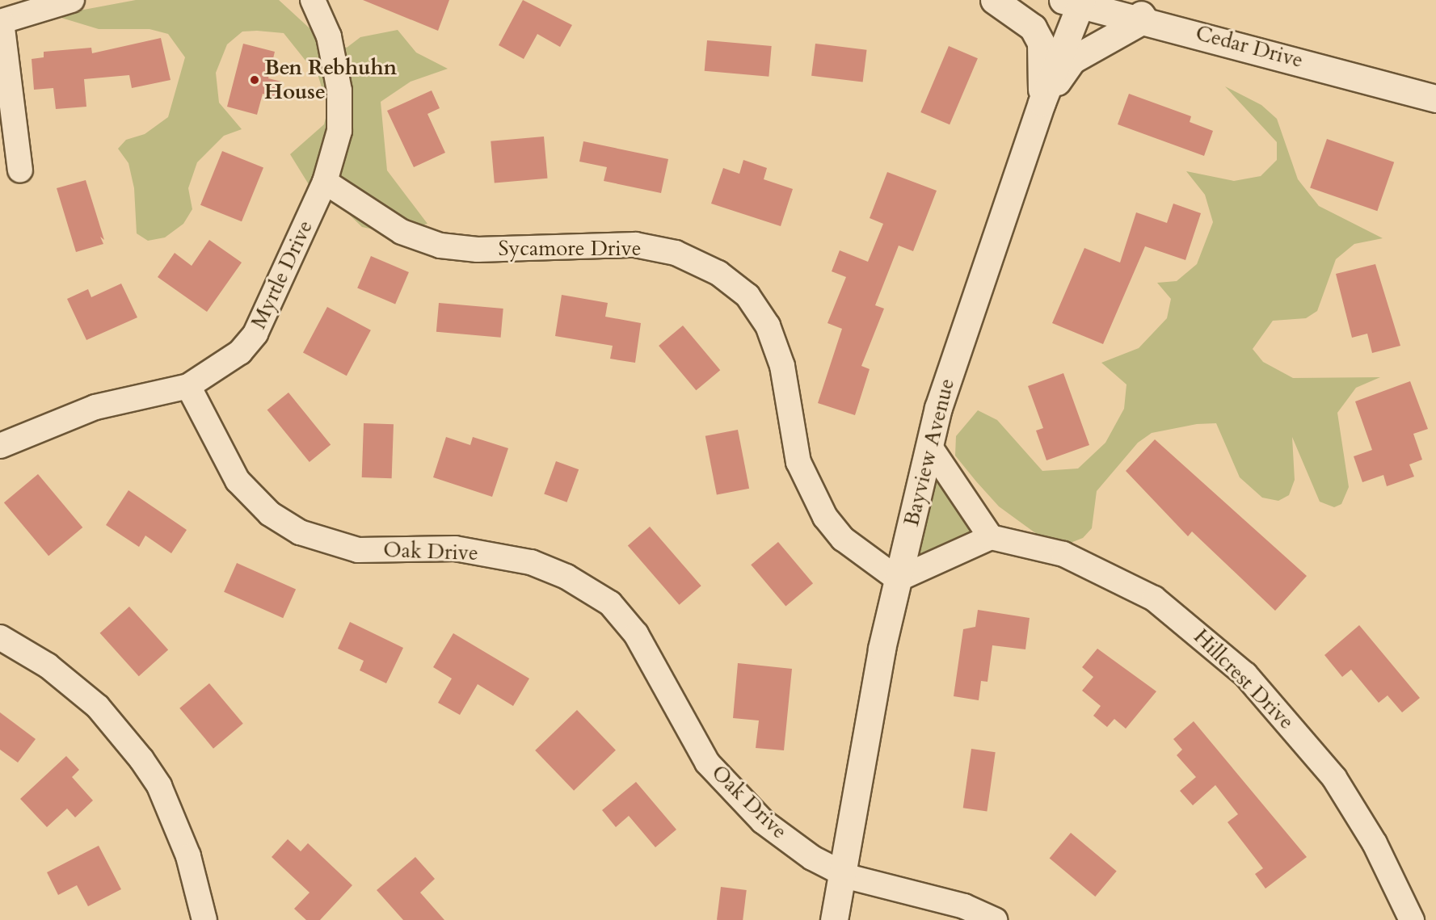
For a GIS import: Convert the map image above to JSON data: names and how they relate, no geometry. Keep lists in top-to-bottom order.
{
  "streets": {
    "main road": ["Cedar Drive", "Bayview Avenue"],
    "street": [
      "Sycamore Drive",
      "Myrtle Drive",
      "Oak Drive",
      "Hillcrest Drive"
    ]
  },
  "crossings": [
    ["Cedar Drive", "Bayview Avenue"],
    ["Sycamore Drive", "Myrtle Drive"],
    ["Sycamore Drive", "Bayview Avenue"],
    ["Myrtle Drive", "Oak Drive"],
    ["Bayview Avenue", "Oak Drive"]
  ],
  "places": ["Ben Rebhuhn House"]
}
